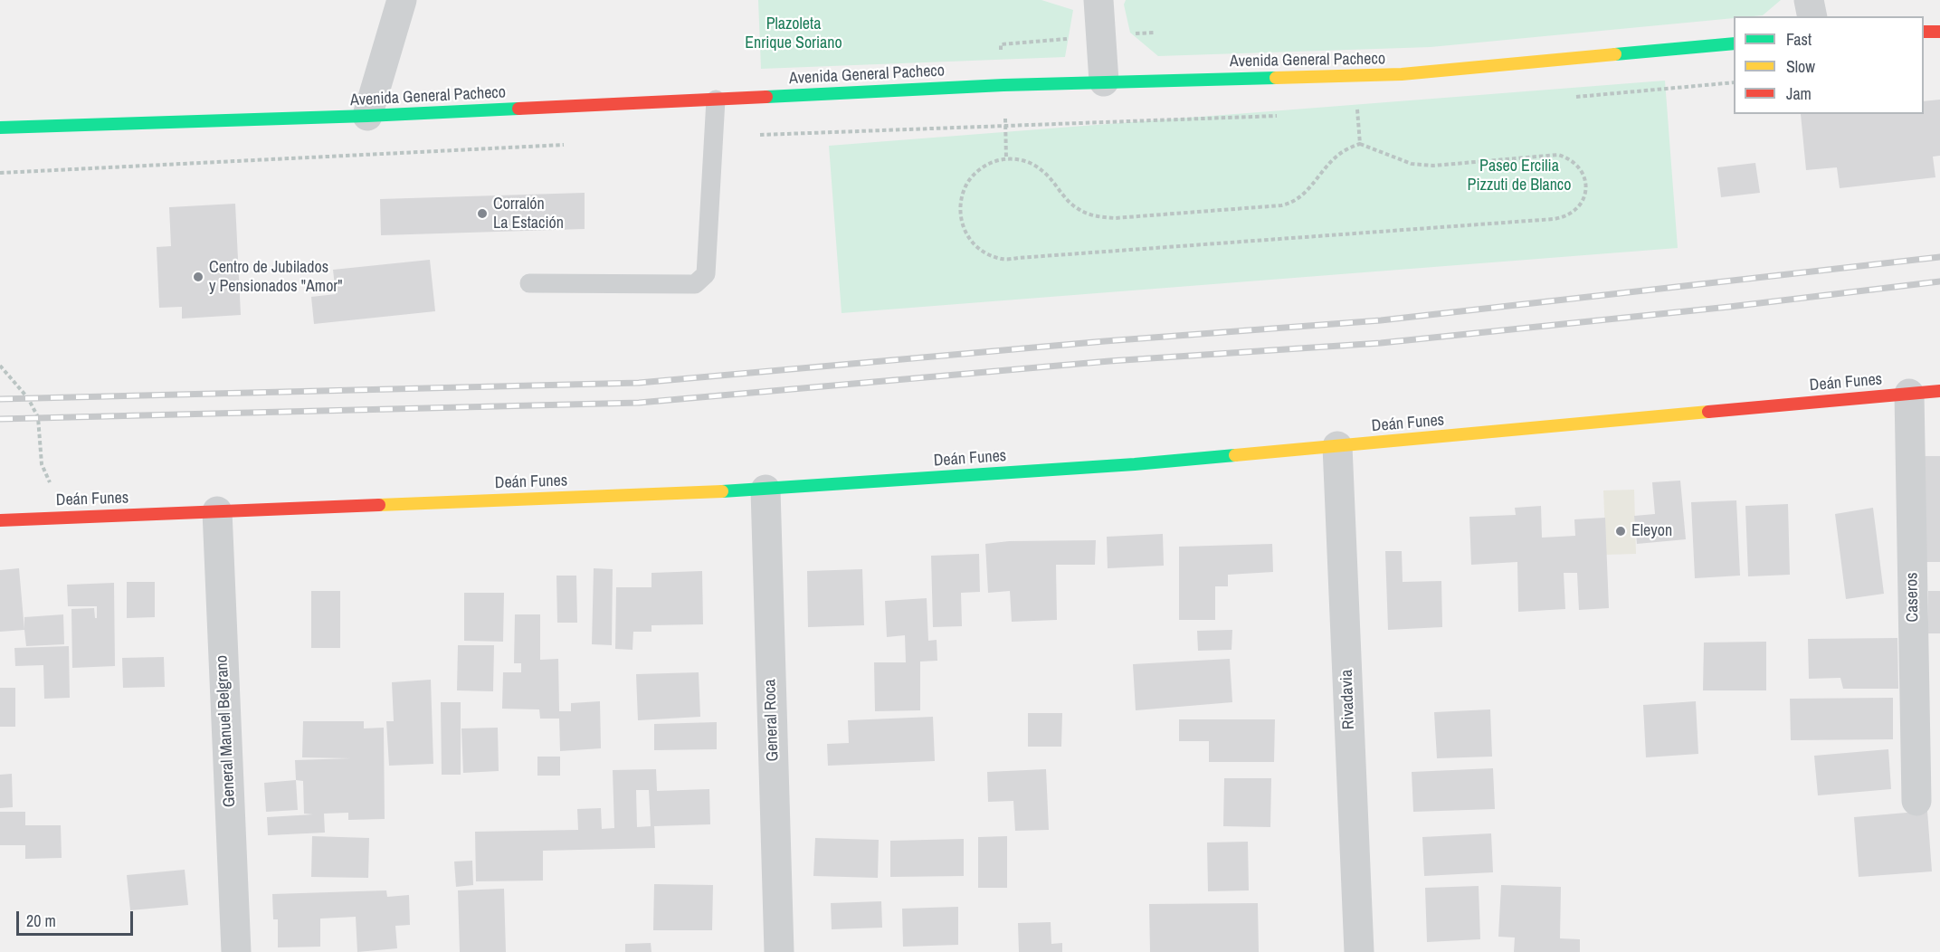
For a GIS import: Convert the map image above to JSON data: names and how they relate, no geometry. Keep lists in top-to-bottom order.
{
  "streets": {
    "main road": ["Avenida General Pacheco", "Deán Funes"],
    "street": [
      "Caseros",
      "Rivadavia",
      "General Roca",
      "General Manuel Belgrano"
    ]
  },
  "crossings": [
    ["Deán Funes", "Caseros"],
    ["Deán Funes", "Rivadavia"],
    ["Deán Funes", "General Roca"],
    ["Deán Funes", "General Manuel Belgrano"]
  ],
  "parks": ["Plazoleta Enrique Soriano", "Paseo Ercilia Pizzuti de Blanco"],
  "places": ["Corralón La Estación", "Centro de Jubilados y Pensionados \"Amor\"", "Eleyon"],
  "legend": ["Fast", "Slow", "Jam"],
  "scale_bar": "20 m"
}
